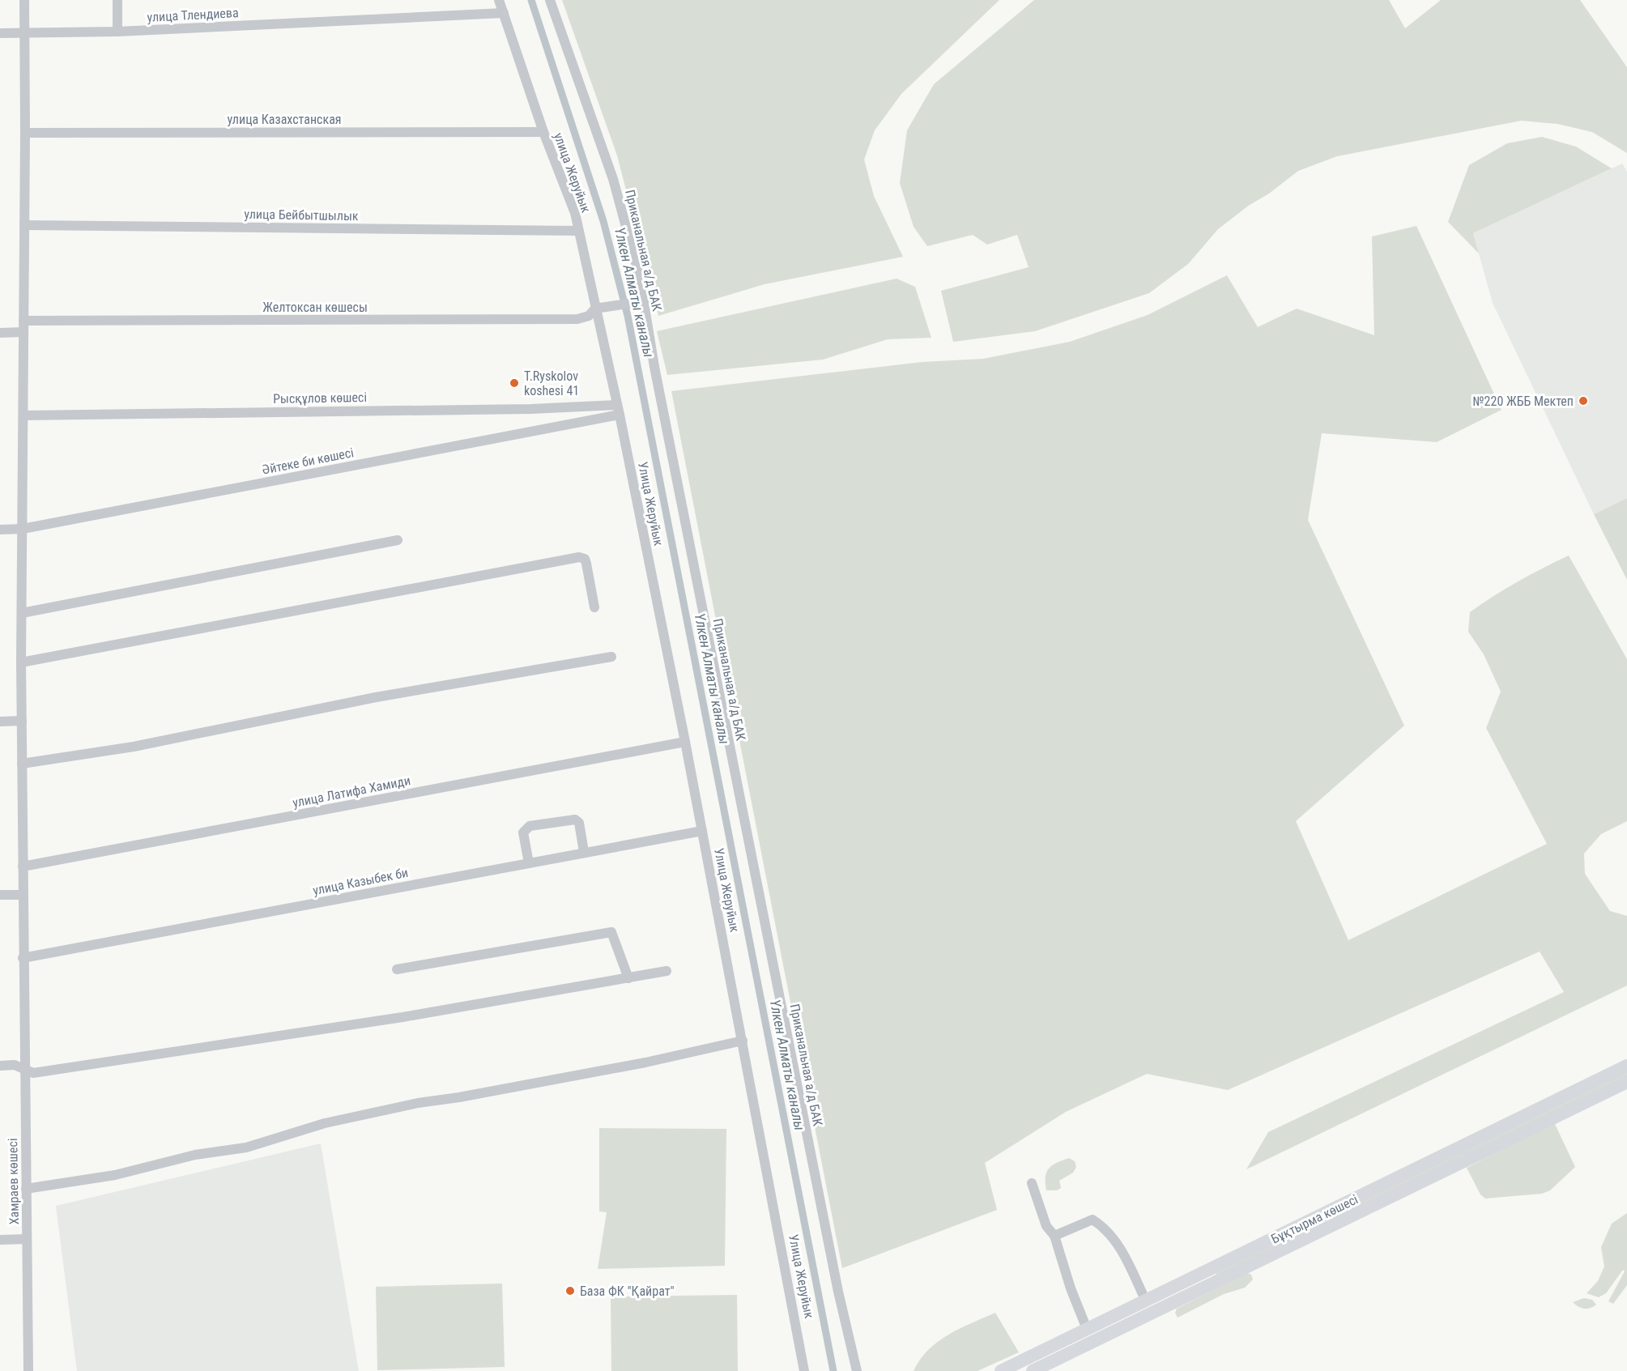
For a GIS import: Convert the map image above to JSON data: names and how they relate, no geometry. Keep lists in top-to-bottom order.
{
  "streets": {
    "main road": ["Бұқтырма көшесі"],
    "street": [
      "улица Тлендиева",
      "улица Казахстанская",
      "улица Жеруйык",
      "улица Бейбытшылык",
      "Приканальная а/д БАК",
      "Желтоксан көшесы",
      "Рысқұлов көшесі",
      "Әйтеке би көшесі",
      "Улица Жеруйык",
      "улица Латифа Хамиди",
      "улица Казыбек би",
      "Хамраев көшесі"
    ]
  },
  "crossings": [
    ["улица Тлендиева", "улица Жеруйык"],
    ["улица Тлендиева", "Хамраев көшесі"],
    ["улица Казахстанская", "улица Жеруйык"],
    ["улица Казахстанская", "Хамраев көшесі"],
    ["улица Жеруйык", "улица Бейбытшылык"],
    ["улица Жеруйык", "Желтоксан көшесы"],
    ["улица Жеруйык", "Рысқұлов көшесі"],
    ["улица Жеруйык", "Әйтеке би көшесі"],
    ["улица Жеруйык", "Улица Жеруйык"],
    ["улица Бейбытшылык", "Хамраев көшесі"],
    ["Приканальная а/д БАК", "Желтоксан көшесы"],
    ["Желтоксан көшесы", "Хамраев көшесі"],
    ["Рысқұлов көшесі", "Хамраев көшесі"],
    ["Әйтеке би көшесі", "Улица Жеруйык"],
    ["Әйтеке би көшесі", "Хамраев көшесі"],
    ["Улица Жеруйык", "улица Латифа Хамиди"],
    ["Улица Жеруйык", "улица Казыбек би"],
    ["улица Латифа Хамиди", "Хамраев көшесі"],
    ["улица Казыбек би", "Хамраев көшесі"]
  ],
  "water": ["Үлкен Алматы каналы"],
  "places": ["T.Ryskolov koshesi 41", "№220 ЖББ Мектеп", "База ФК \"Қайрат\""]
}
